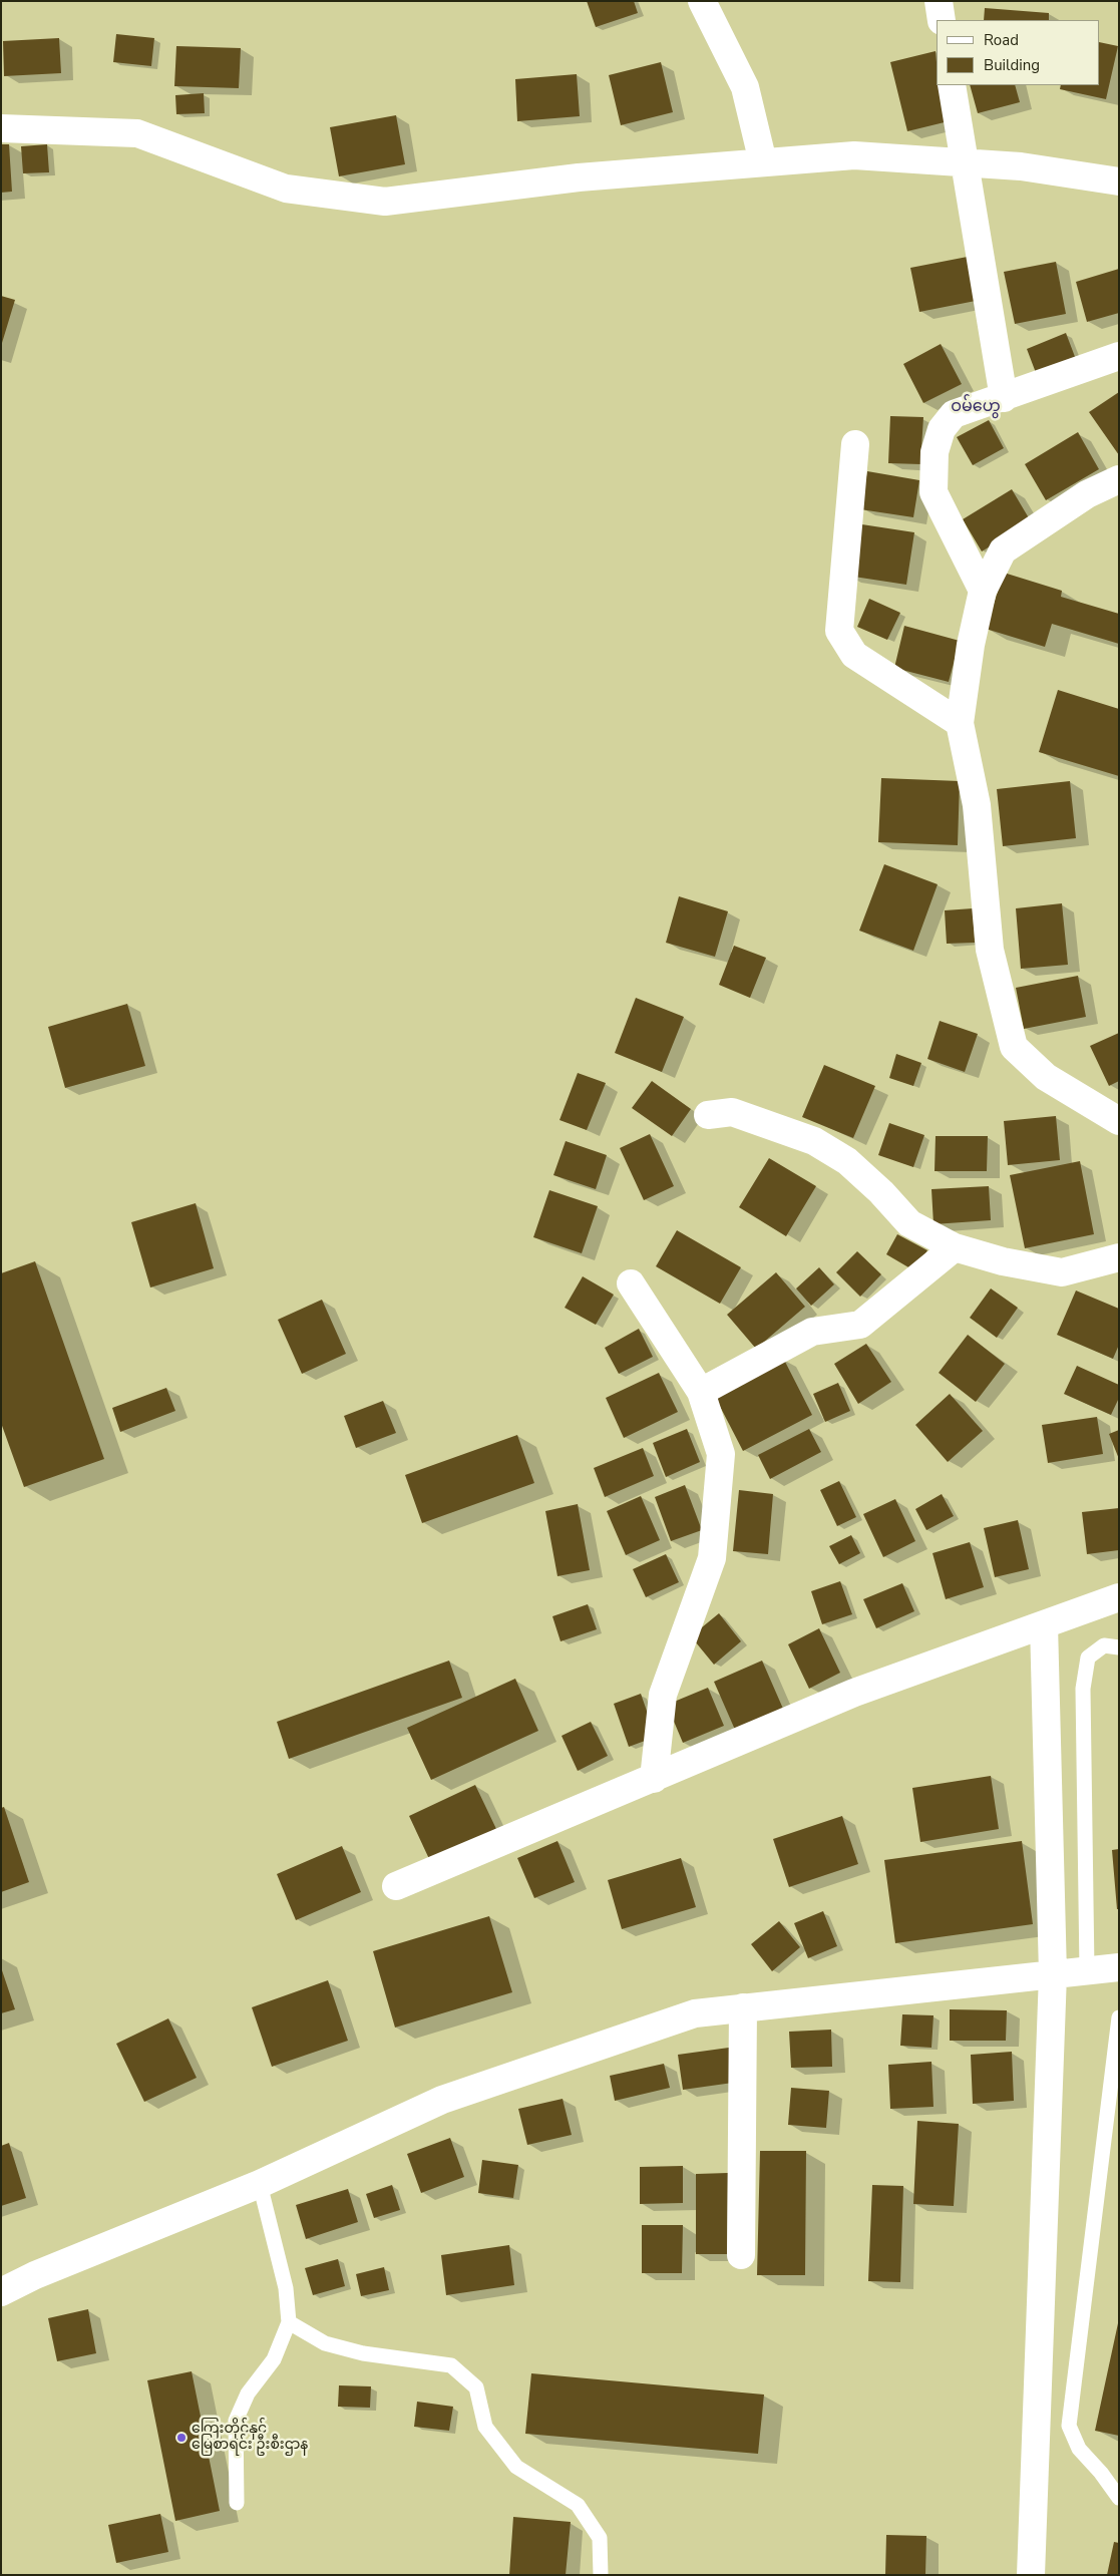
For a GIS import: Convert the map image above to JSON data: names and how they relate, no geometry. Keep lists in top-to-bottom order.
{
  "districts": ["ဝမ်ဟွေ"],
  "places": ["ကြေးတိုင်နှင့် မြေစာရင်း ဦးစီးဌာန"],
  "legend": ["Road", "Building"]
}
